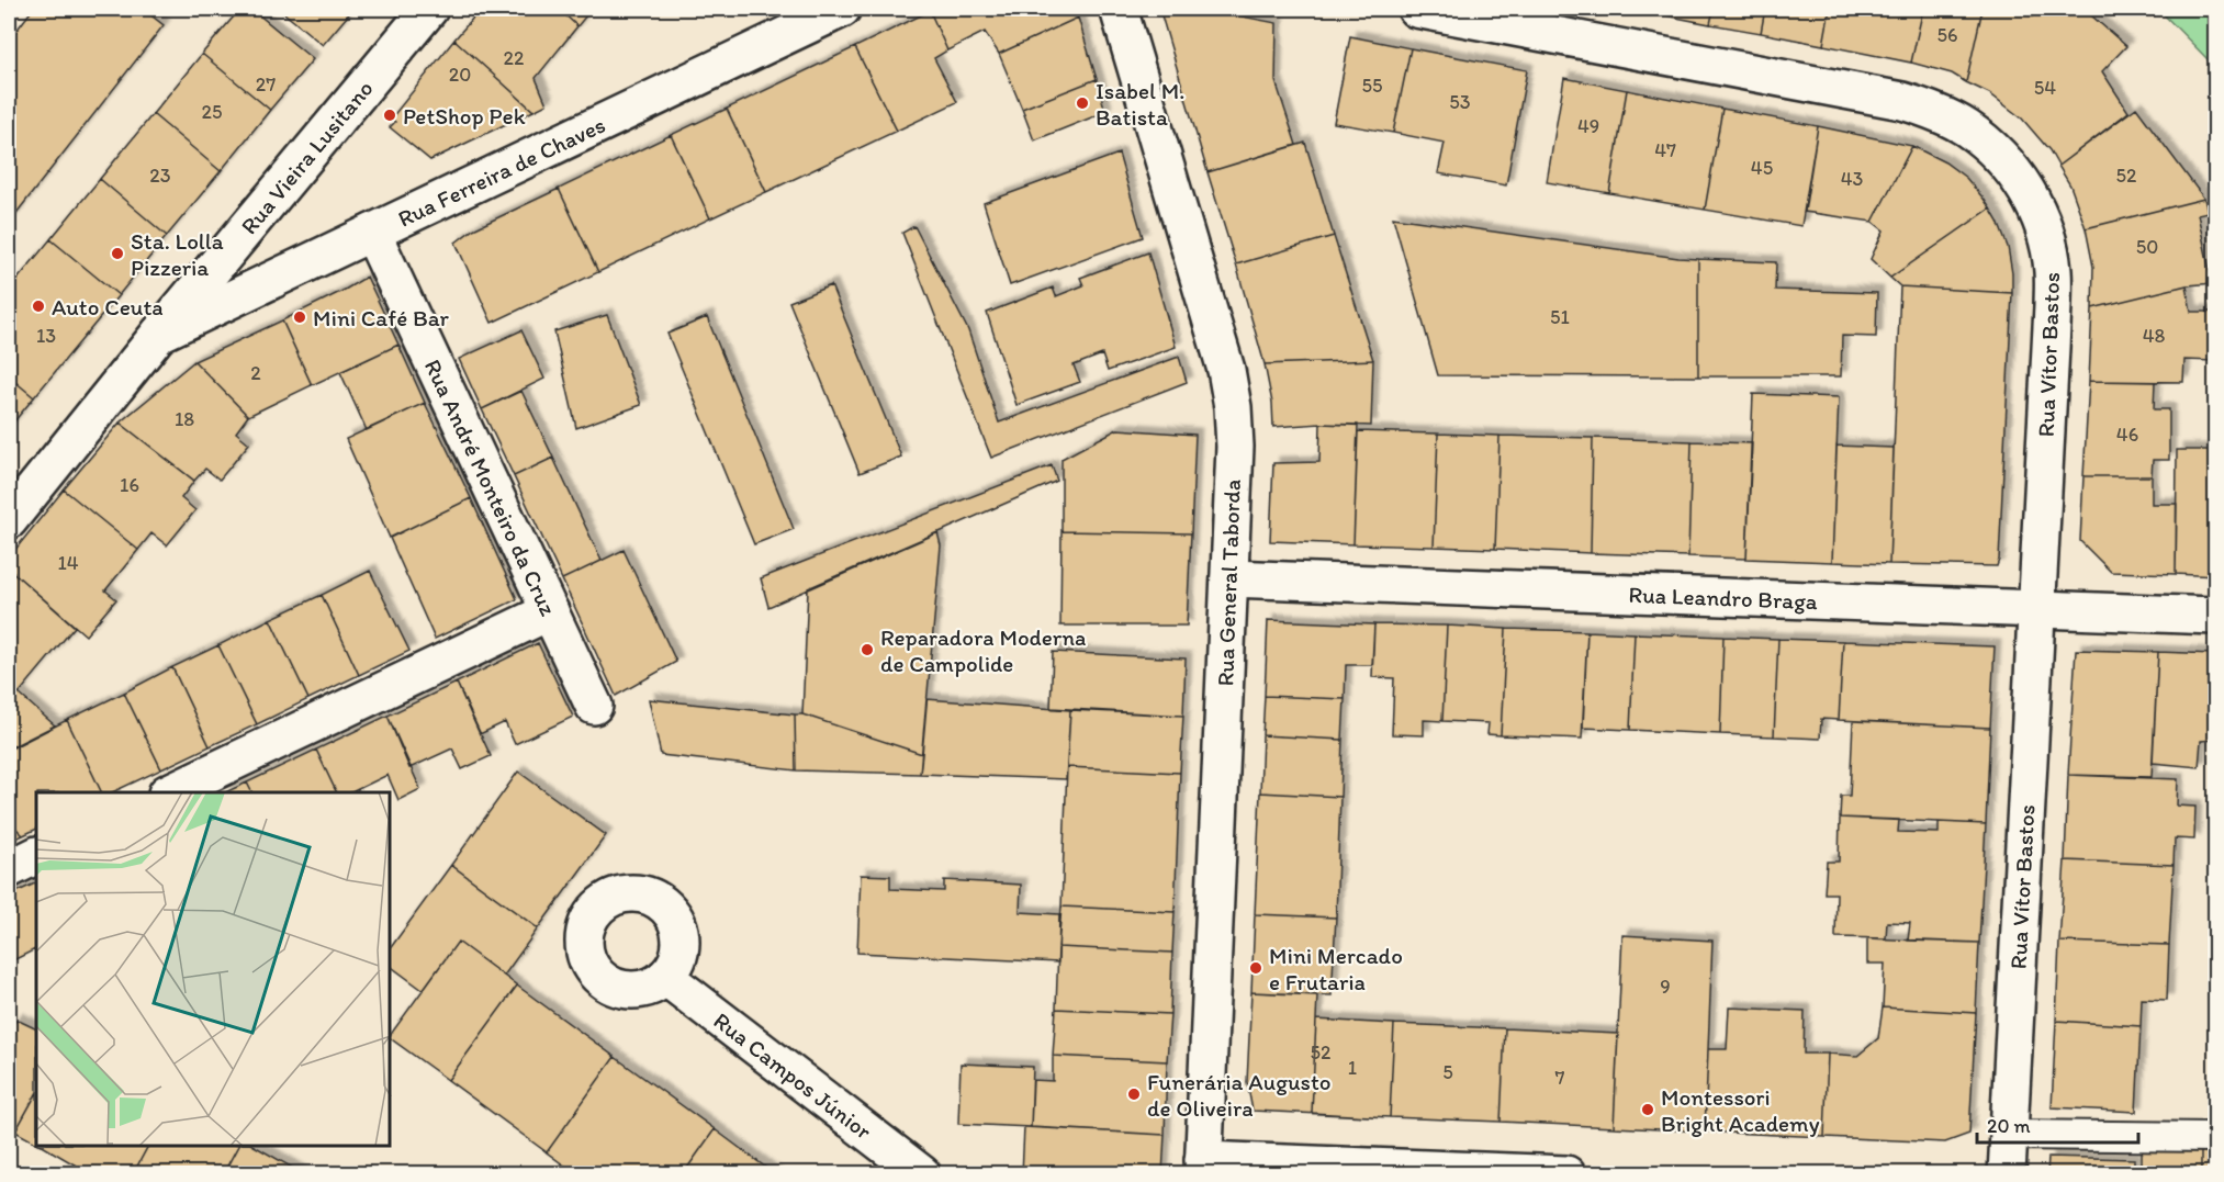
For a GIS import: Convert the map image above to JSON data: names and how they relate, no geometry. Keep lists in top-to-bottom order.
{
  "streets": {
    "street": [
      "Rua Vieira Lusitano",
      "Rua Ferreira de Chaves",
      "Rua Vítor Bastos",
      "Rua André Monteiro da Cruz",
      "Rua General Taborda",
      "Rua Leandro Braga",
      "Rua Campos Júnior"
    ]
  },
  "crossings": [
    ["Rua Vieira Lusitano", "Rua Ferreira de Chaves"],
    ["Rua Ferreira de Chaves", "Rua André Monteiro da Cruz"],
    ["Rua Vítor Bastos", "Rua Leandro Braga"],
    ["Rua General Taborda", "Rua Leandro Braga"]
  ],
  "places": [
    "Isabel M. Batista",
    "PetShop Pek",
    "Sta. Lolla Pizzeria",
    "Auto Ceuta",
    "Mini Café Bar",
    "Reparadora Moderna de Campolide",
    "Mini Mercado e Frutaria",
    "Funerária Augusto de Oliveira",
    "Montessori Bright Academy"
  ],
  "house_numbers": [
    "56",
    "22",
    "20",
    "27",
    "55",
    "54",
    "53",
    "25",
    "49",
    "47",
    "45",
    "23",
    "52",
    "43",
    "50",
    "51",
    "13",
    "48",
    "2",
    "18",
    "46",
    "16",
    "14",
    "9",
    "52",
    "1",
    "5",
    "7"
  ],
  "scale_bar": "20 m"
}
